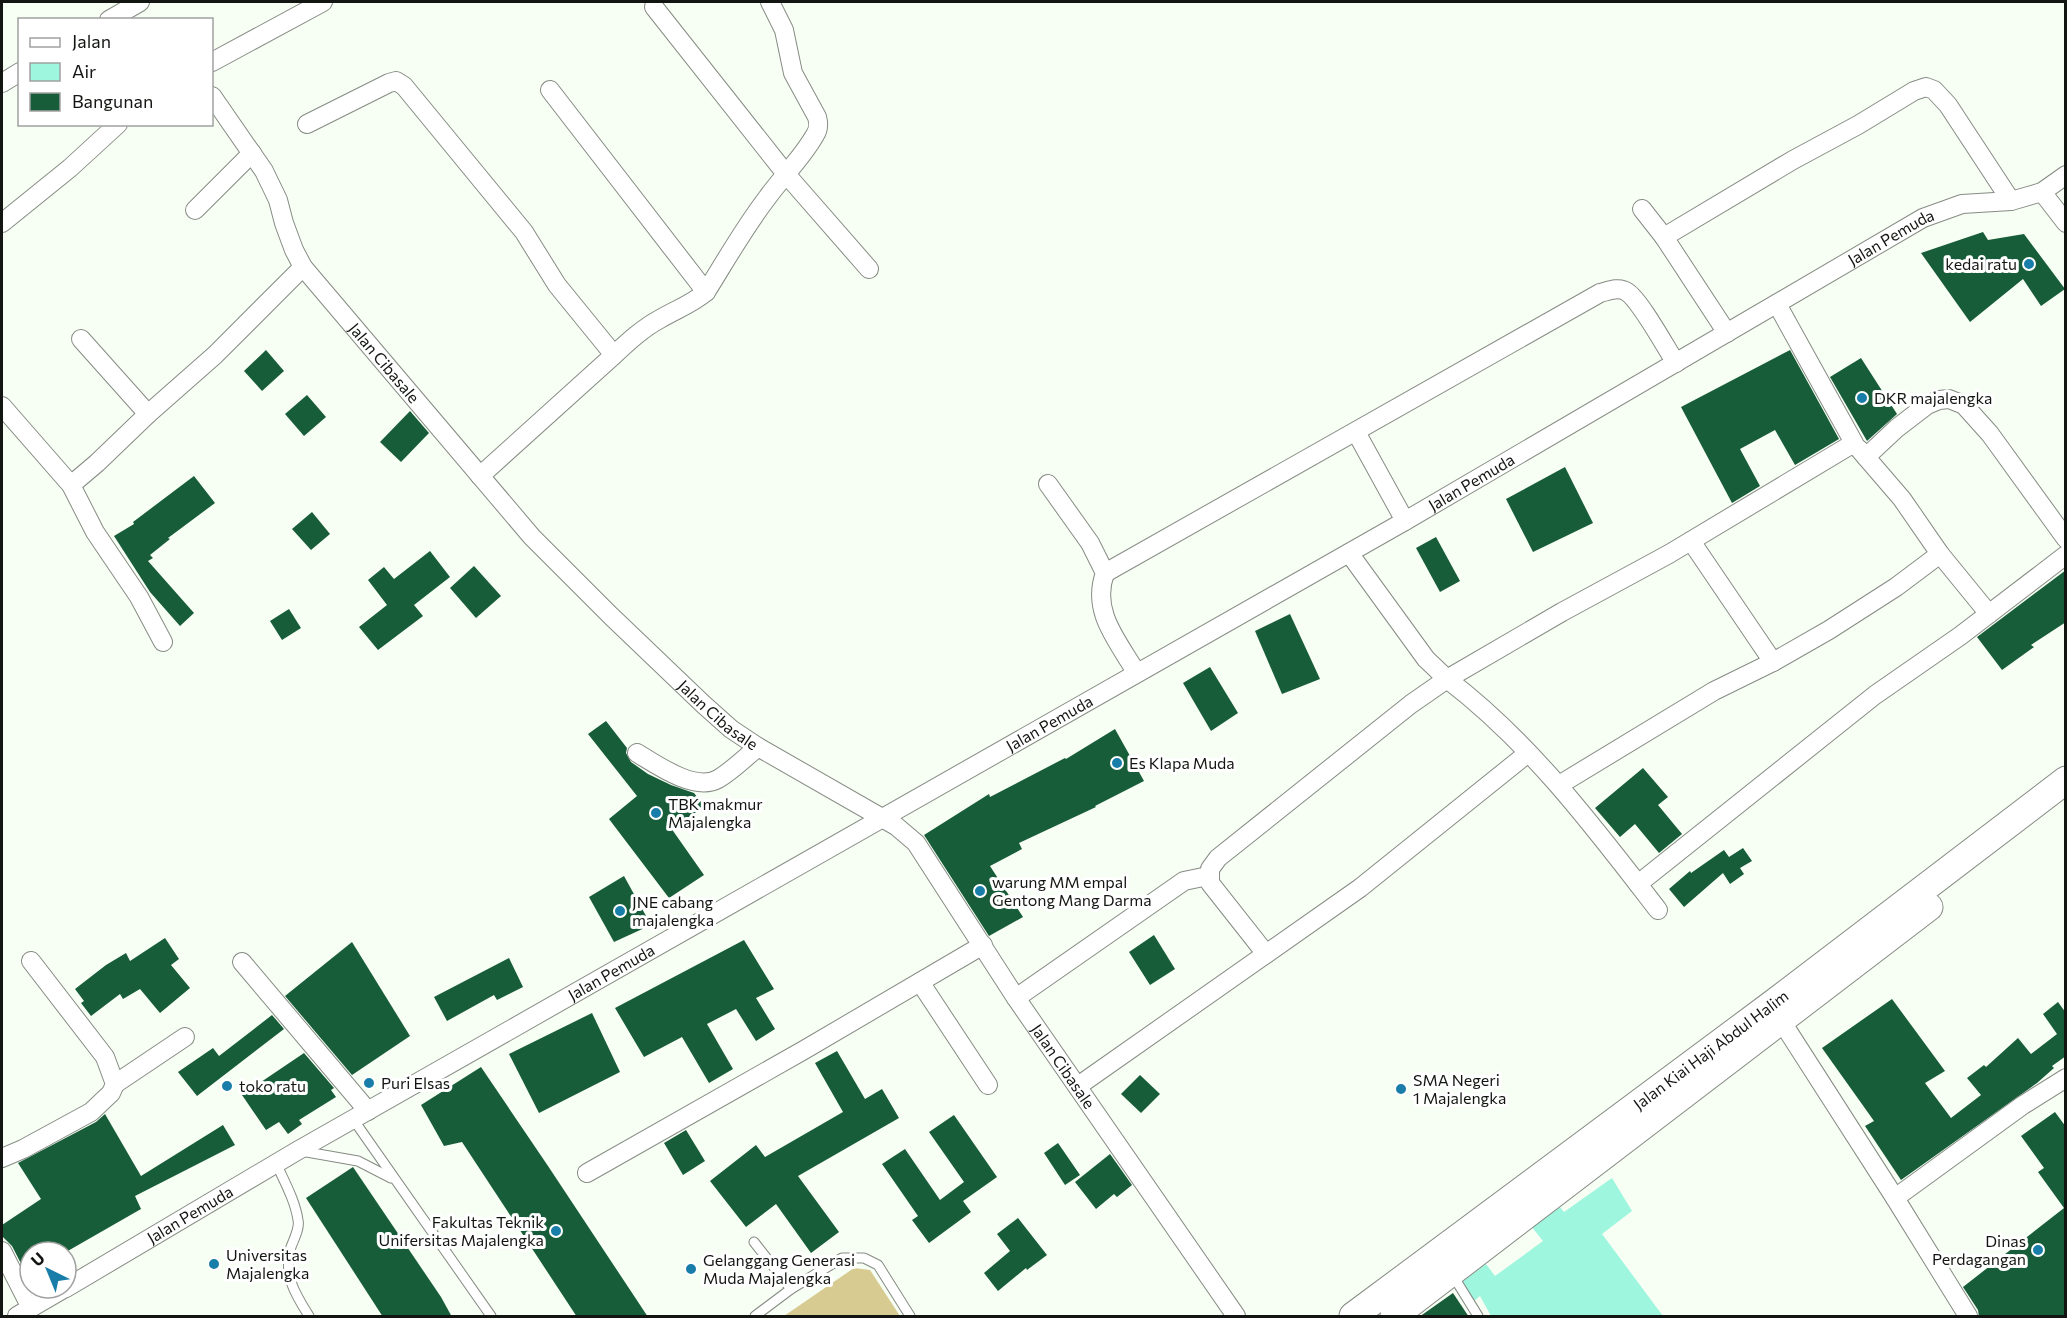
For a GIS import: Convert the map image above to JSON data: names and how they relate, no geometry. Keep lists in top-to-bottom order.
{
  "streets": {
    "main road": ["Jalan Kiai Haji Abdul Halim"],
    "street": ["Jalan Pemuda", "Jalan Cibasale"]
  },
  "crossings": [
    ["Jalan Pemuda", "Jalan Cibasale"]
  ],
  "places": [
    "kedai ratu",
    "DKR majalengka",
    "Es Klapa Muda",
    "TBK makmur Majalengka",
    "warung MM empal Gentong Mang Darma",
    "JNE cabang majalengka",
    "Puri Elsas",
    "toko ratu",
    "SMA Negeri 1 Majalengka",
    "Fakultas Teknik Unifersitas Majalengka",
    "Dinas Perdagangan",
    "Universitas Majalengka",
    "Gelanggang Generasi Muda Majalengka"
  ],
  "legend": ["Jalan", "Air", "Bangunan"],
  "north": "top left"
}
